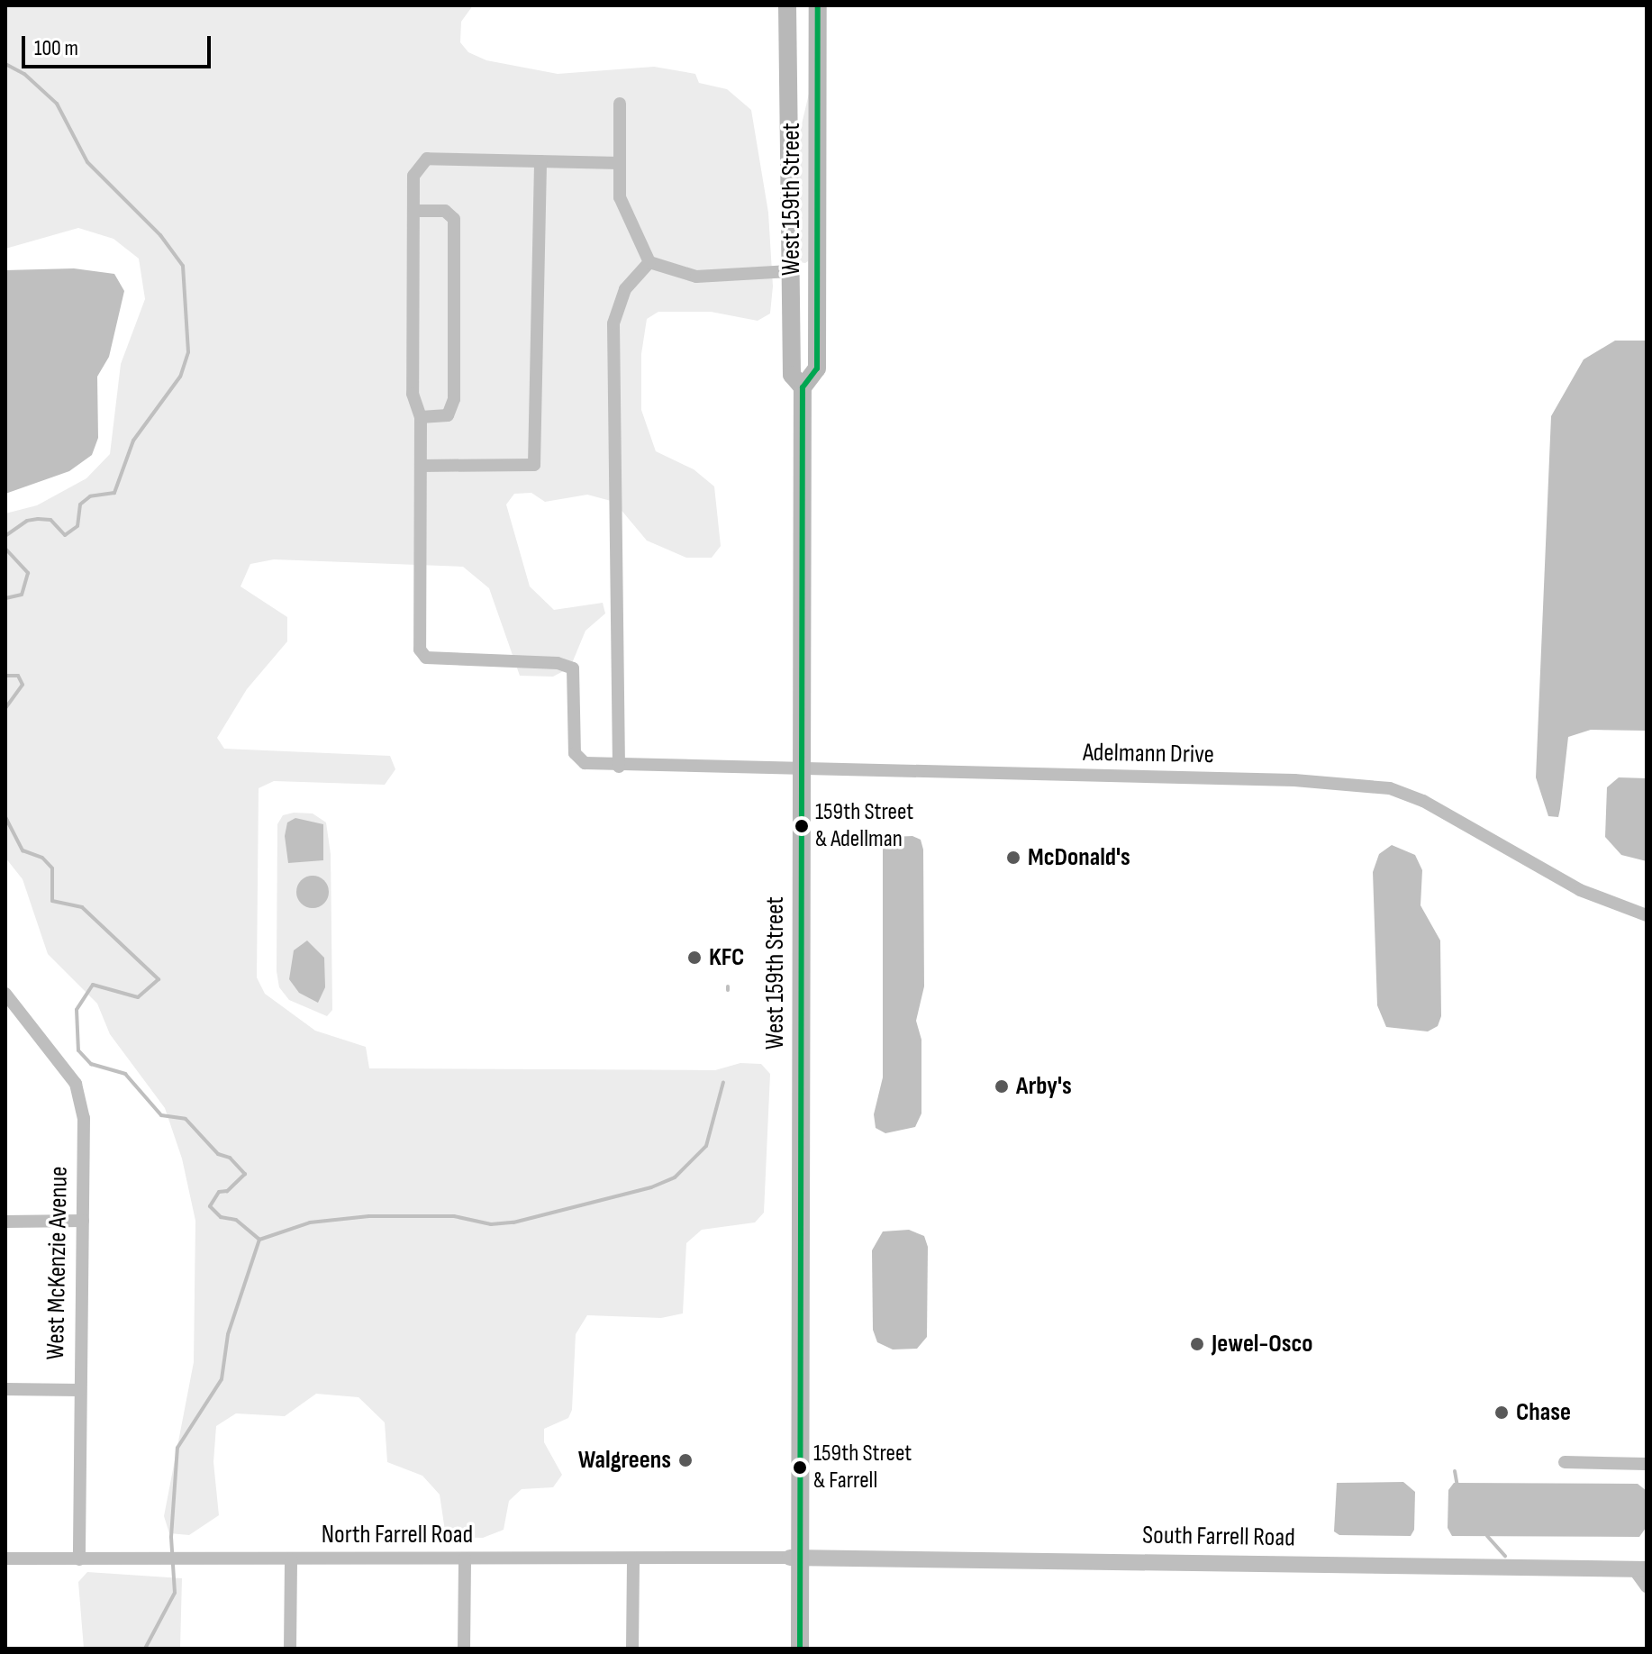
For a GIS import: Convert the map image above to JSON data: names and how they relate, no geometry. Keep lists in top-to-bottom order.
{
  "streets": {
    "main road": ["West 159th Street"],
    "street": [
      "Adelmann Drive",
      "West McKenzie Avenue",
      "North Farrell Road",
      "South Farrell Road"
    ]
  },
  "crossings": [
    ["West 159th Street", "Adelmann Drive"],
    ["West 159th Street", "North Farrell Road"],
    ["West 159th Street", "South Farrell Road"],
    ["West McKenzie Avenue", "North Farrell Road"],
    ["North Farrell Road", "South Farrell Road"]
  ],
  "places": [
    "159th Street & Adellman",
    "McDonald's",
    "KFC",
    "Arby's",
    "Jewel-Osco",
    "Chase",
    "Walgreens",
    "159th Street & Farrell"
  ],
  "scale_bar": "100 m"
}
